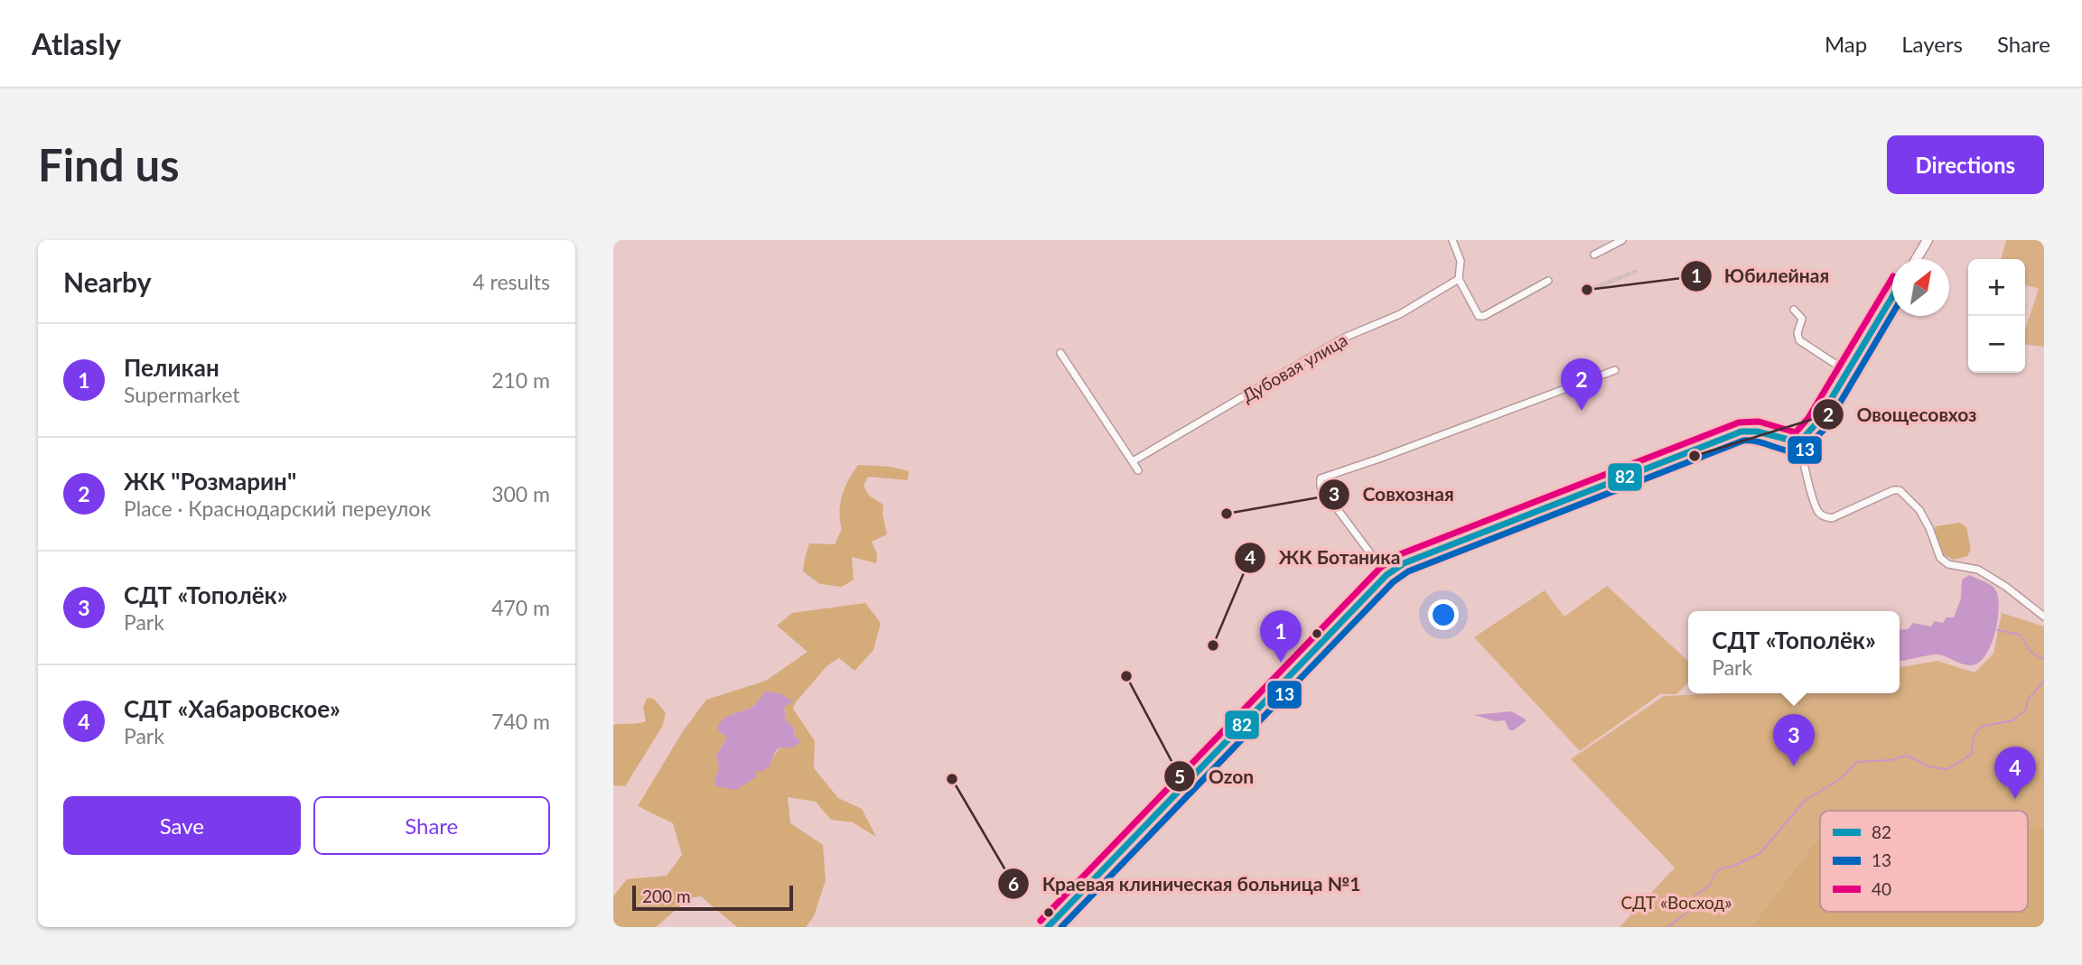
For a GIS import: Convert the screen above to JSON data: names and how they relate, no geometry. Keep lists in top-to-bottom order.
{
  "streets": {
    "street": ["Дубовая улица"]
  },
  "parks": ["СДТ «Восход»"],
  "places": [
    "Юбилейная",
    "Овощесовхоз",
    "Совхозная",
    "ЖК Ботаника",
    "Ozon",
    "Краевая клиническая больница №1"
  ],
  "lines": ["transit line 40", "transit line 82", "transit line 13"],
  "legend": ["82", "13", "40"],
  "scale_bar": "200 m",
  "north": "top right",
  "page": {
    "header": "Atlasly",
    "nav": ["Map", "Layers", "Share"],
    "buttons": [
      "Directions",
      ["Save", "Share"]
    ],
    "title": "Find us",
    "heading": ["Nearby", "4 results"],
    "map_buttons": ["+", "−"],
    "list": [
      {
        "mark": "1",
        "name": "Пеликан",
        "note": "Supermarket",
        "value": "210 m"
      },
      {
        "mark": "2",
        "name": "ЖК \"Розмарин\"",
        "note": "Place · Краснодарский переулок",
        "value": "300 m"
      },
      {
        "mark": "3",
        "name": "СДТ «Тополёк»",
        "note": "Park",
        "value": "470 m"
      },
      {
        "mark": "4",
        "name": "СДТ «Хабаровское»",
        "note": "Park",
        "value": "740 m"
      }
    ],
    "pins": [
      "2",
      "1",
      "3",
      "4"
    ],
    "popup": ["СДТ «Тополёк»", "Park"],
    "scale": "200 m"
  }
}
